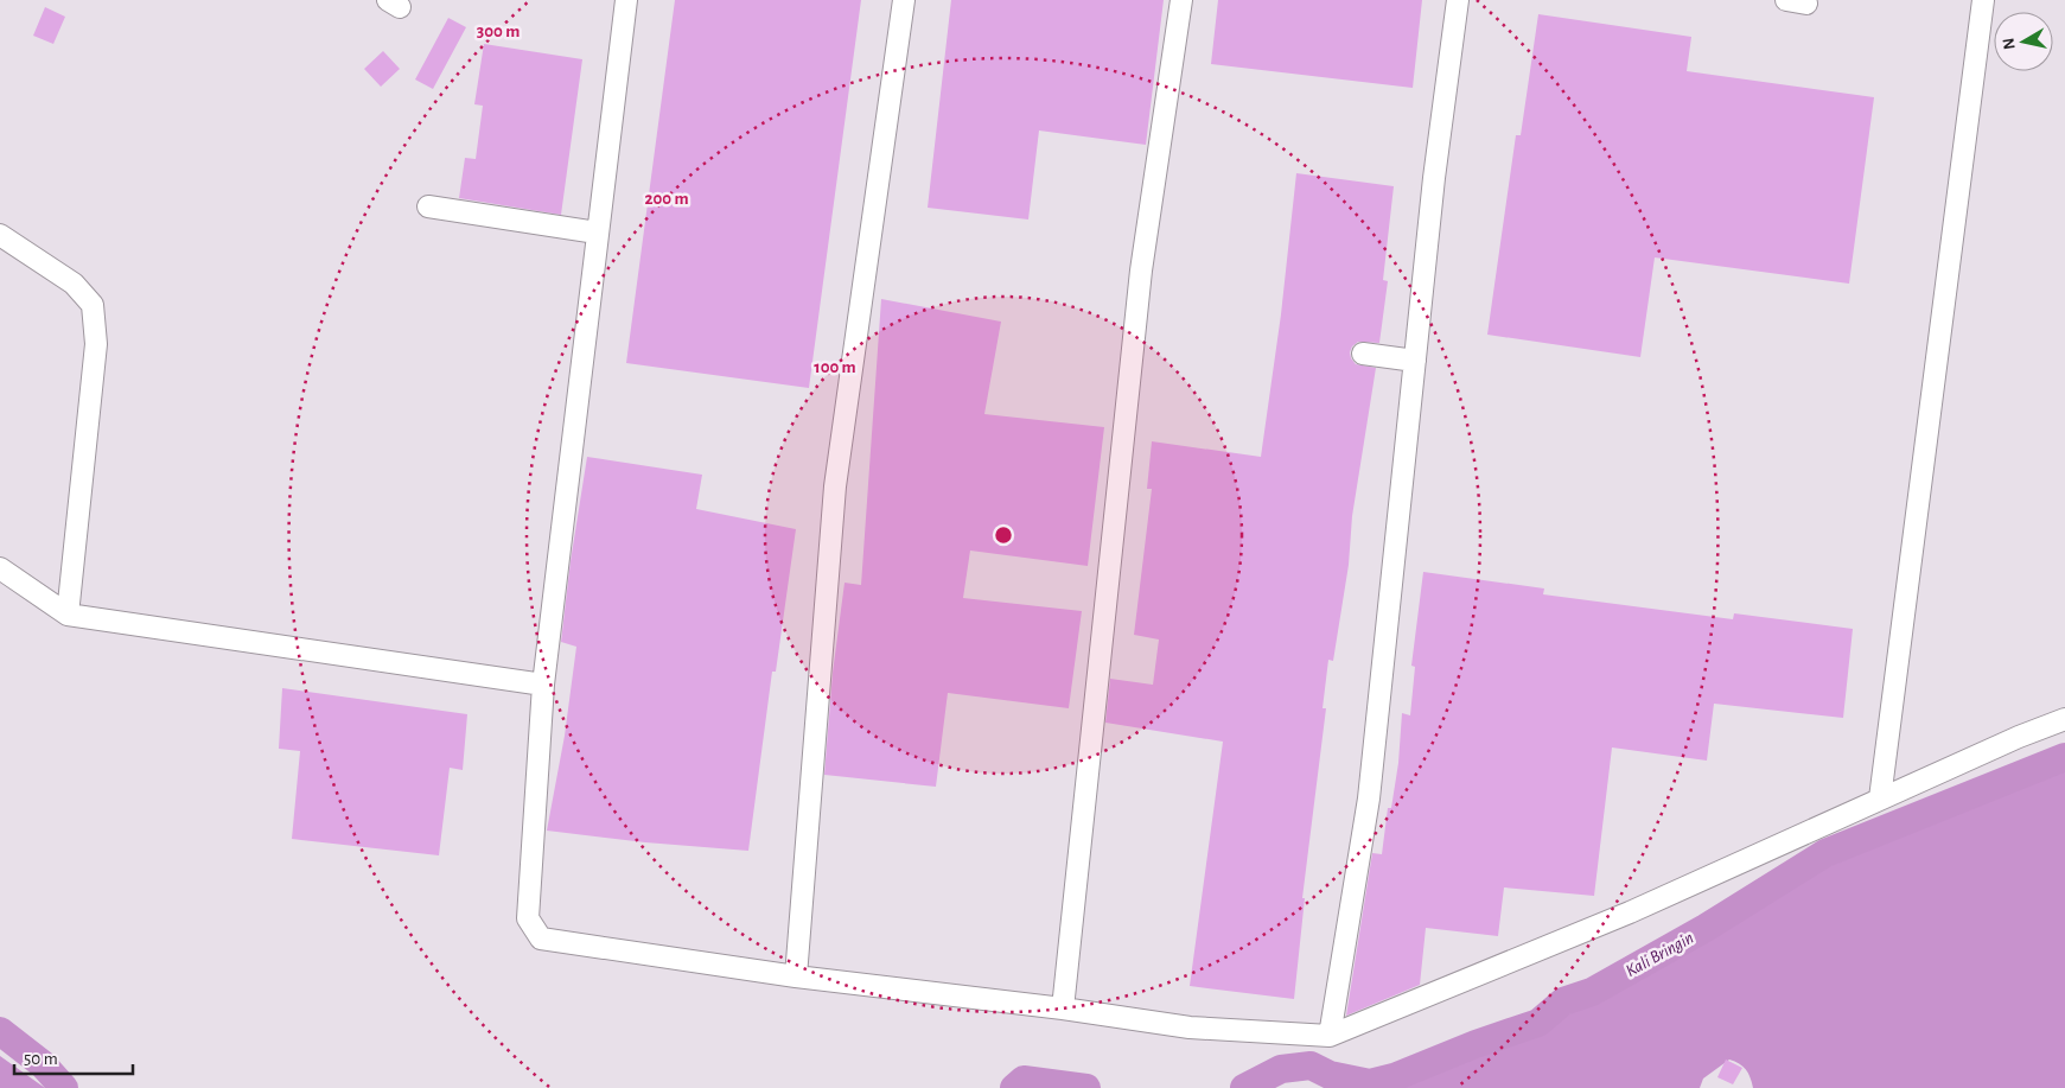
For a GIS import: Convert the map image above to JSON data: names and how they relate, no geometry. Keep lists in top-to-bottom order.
{
  "water": ["Kali Bringin"],
  "scale_bar": "50 m",
  "north": "left",
  "rings": ["300 m", "200 m", "100 m"]
}
